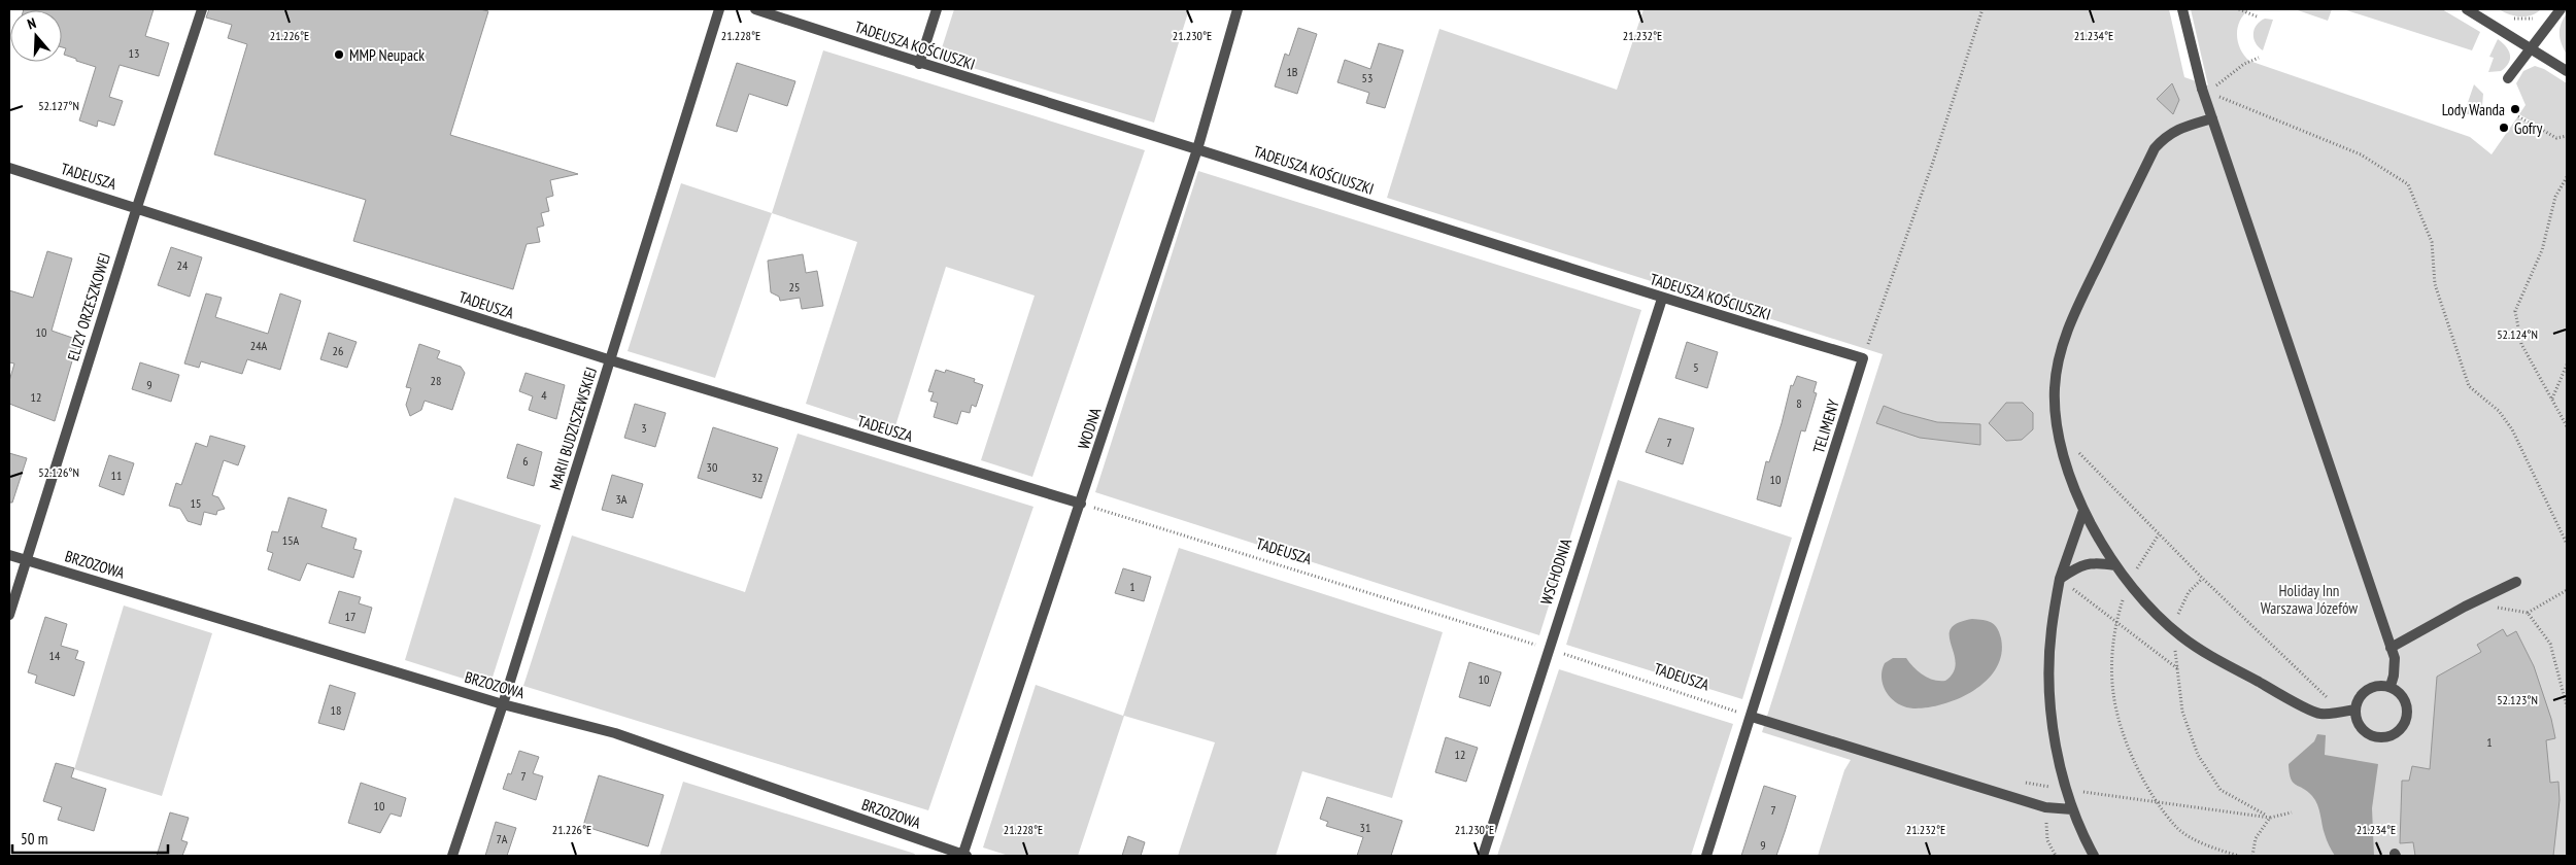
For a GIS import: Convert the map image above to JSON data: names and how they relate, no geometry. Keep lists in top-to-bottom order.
{
  "streets": {
    "street": [
      "TADEUSZA KOŚCIUSZKI",
      "TADEUSZA",
      "ELIZY ORZESZKOWEJ",
      "TELIMENY",
      "MARII BUDZISZEWSKIEJ",
      "WODNA",
      "BRZOZOWA",
      "WSCHODNIA"
    ]
  },
  "crossings": [
    ["TADEUSZA KOŚCIUSZKI", "TELIMENY"],
    ["TADEUSZA KOŚCIUSZKI", "WODNA"],
    ["TADEUSZA KOŚCIUSZKI", "WSCHODNIA"],
    ["TADEUSZA", "ELIZY ORZESZKOWEJ"],
    ["TADEUSZA", "TELIMENY"],
    ["TADEUSZA", "MARII BUDZISZEWSKIEJ"],
    ["TADEUSZA", "WODNA"],
    ["TADEUSZA", "WSCHODNIA"],
    ["ELIZY ORZESZKOWEJ", "BRZOZOWA"],
    ["MARII BUDZISZEWSKIEJ", "BRZOZOWA"],
    ["WODNA", "BRZOZOWA"]
  ],
  "parks": ["Holiday Inn Warszawa Józefów"],
  "places": ["MMP Neupack", "Lody Wanda", "Gofry"],
  "house_numbers": [
    "13",
    "1B",
    "53",
    "24",
    "25",
    "10",
    "24A",
    "26",
    "5",
    "28",
    "9",
    "4",
    "12",
    "8",
    "3",
    "7",
    "6",
    "30",
    "11",
    "32",
    "10",
    "3A",
    "15",
    "15A",
    "1",
    "17",
    "14",
    "10",
    "18",
    "1",
    "12",
    "7",
    "10",
    "7",
    "31",
    "7A",
    "9"
  ],
  "scale_bar": "50 m",
  "north": "top",
  "coordinates": [
    "21.226°E",
    "21.228°E",
    "21.230°E",
    "21.232°E",
    "21.234°E",
    "52.127°N",
    "52.124°N",
    "52.126°N",
    "52.123°N"
  ]
}
